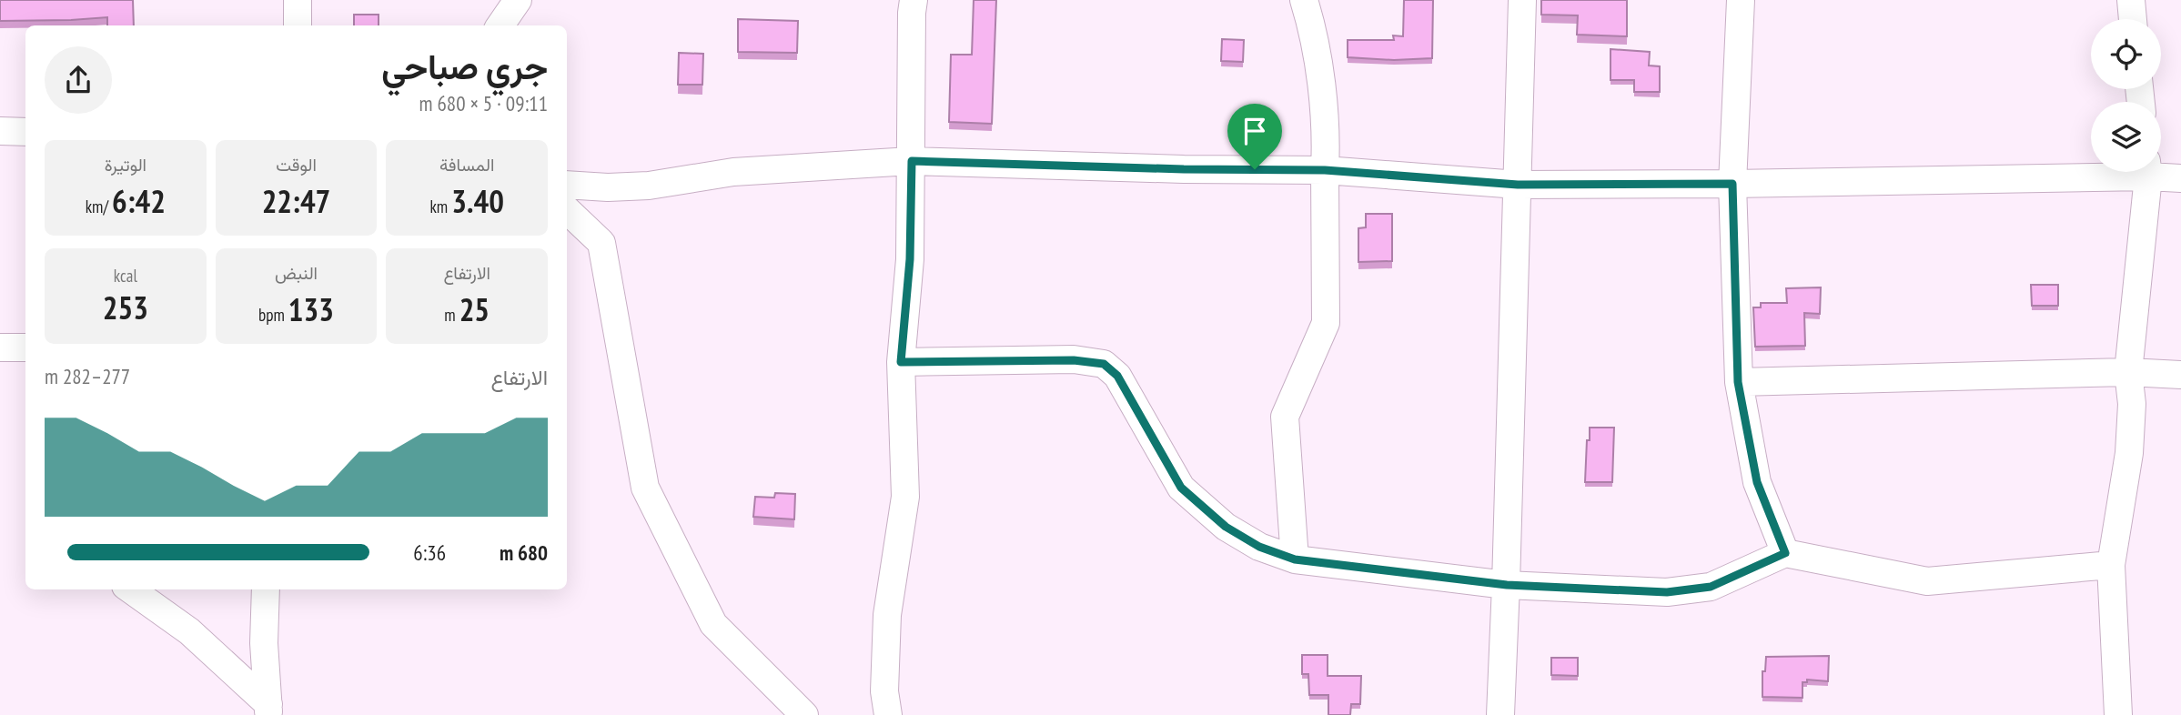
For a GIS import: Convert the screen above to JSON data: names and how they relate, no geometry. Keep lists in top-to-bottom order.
{
  "page": {
    "heading": ["جري صباحي", "09:11 · 5 × 680 m"],
    "stats": [
      ["المسافة", "3.40 km"],
      ["الوقت", "22:47"],
      ["الوتيرة", "6:42 /km"],
      ["الارتفاع", "25 m"],
      ["النبض", "133 bpm"],
      ["kcal", "253"]
    ],
    "chart": ["الارتفاع", "277–282 m"],
    "list": [
      {
        "name": "680 m",
        "note": "6:36"
      }
    ]
  }
}
